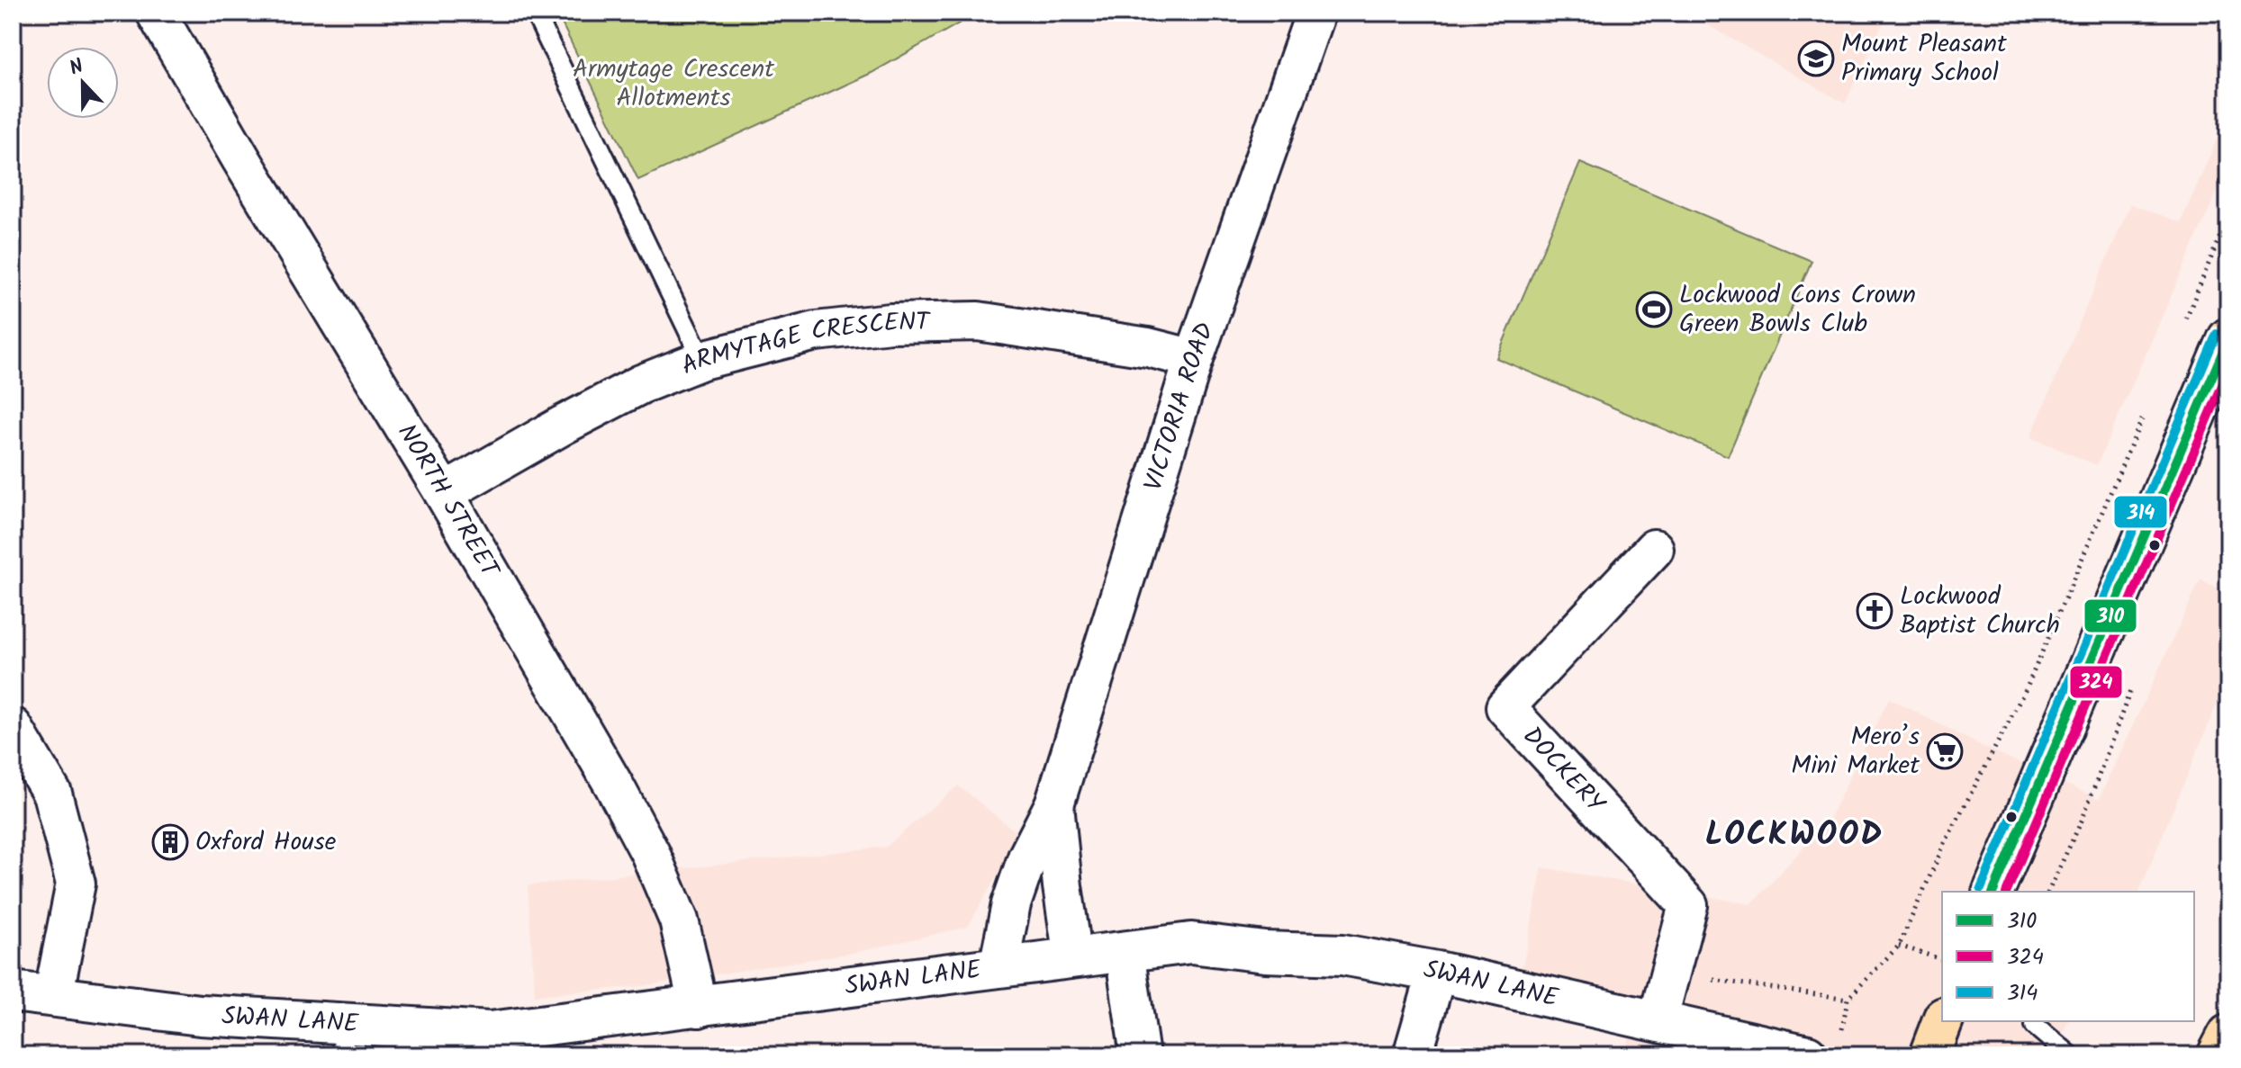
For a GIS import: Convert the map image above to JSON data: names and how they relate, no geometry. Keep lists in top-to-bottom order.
{
  "streets": {
    "street": [
      "ARMYTAGE CRESCENT",
      "VICTORIA ROAD",
      "NORTH STREET",
      "DOCKERY",
      "SWAN LANE"
    ]
  },
  "crossings": [
    ["ARMYTAGE CRESCENT", "VICTORIA ROAD"],
    ["ARMYTAGE CRESCENT", "NORTH STREET"],
    ["VICTORIA ROAD", "SWAN LANE"],
    ["NORTH STREET", "SWAN LANE"],
    ["DOCKERY", "SWAN LANE"]
  ],
  "districts": ["LOCKWOOD"],
  "parks": ["Armytage Crescent Allotments"],
  "places": {
    "school or university": ["Mount Pleasant Primary School"],
    "sports": ["Lockwood Cons Crown Green Bowls Club"],
    "church": ["Lockwood Baptist Church"],
    "supermarket": ["Mero’s Mini Market"],
    "building": ["Oxford House"]
  },
  "lines": ["transit line 314", "transit line 310", "transit line 324"],
  "legend": ["310", "324", "314"],
  "north": "top"
}
